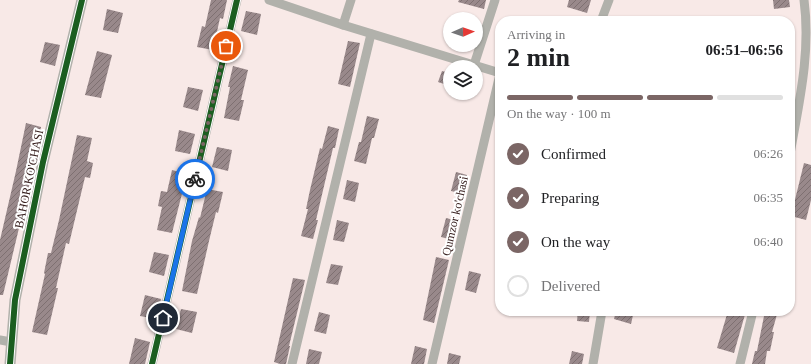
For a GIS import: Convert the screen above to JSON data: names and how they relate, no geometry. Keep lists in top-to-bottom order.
{
  "streets": {
    "street": ["BAHOR KO'CHASI", "Qumzor ko'chasi"]
  },
  "north": "right",
  "page": {
    "heading": ["2 min", "Arriving in", "06:51–06:56"],
    "bar": "On the way · 100 m",
    "list": [
      ["Confirmed", "06:26"],
      ["Preparing", "06:35"],
      ["On the way", "06:40"],
      "Delivered"
    ]
  }
}
